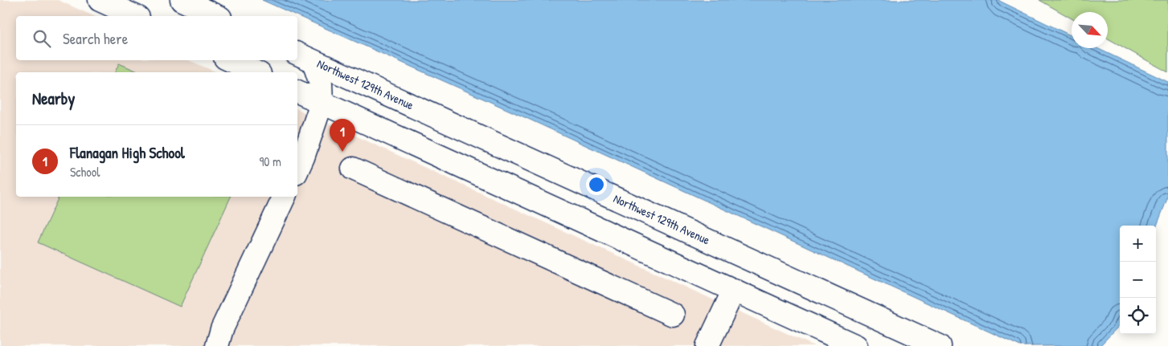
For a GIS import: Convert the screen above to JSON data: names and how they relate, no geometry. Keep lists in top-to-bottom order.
{
  "streets": {
    "street": ["Northwest 129th Avenue"]
  },
  "north": "bottom right",
  "page": {
    "search": "Search here",
    "heading": "Nearby",
    "pins": "1",
    "list": [
      {
        "mark": "1",
        "name": "Flanagan High School",
        "note": "School",
        "value": "90 m"
      }
    ],
    "map_buttons": ["+", "−"]
  }
}
